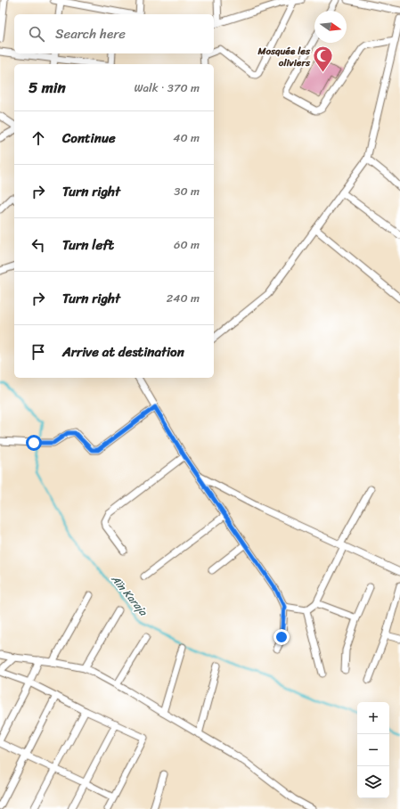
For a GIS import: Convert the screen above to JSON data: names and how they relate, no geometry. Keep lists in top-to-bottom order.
{
  "water": ["Aïn Karaja"],
  "places": {
    "mosque": ["Mosquée les oliviers"]
  },
  "north": "right",
  "page": {
    "search": "Search here",
    "heading": ["5 min", "Walk · 370 m"],
    "list": [
      ["Continue", "40 m"],
      ["Turn right", "30 m"],
      ["Turn left", "60 m"],
      ["Turn right", "240 m"],
      "Arrive at destination"
    ],
    "map_buttons": ["+", "−"]
  }
}
